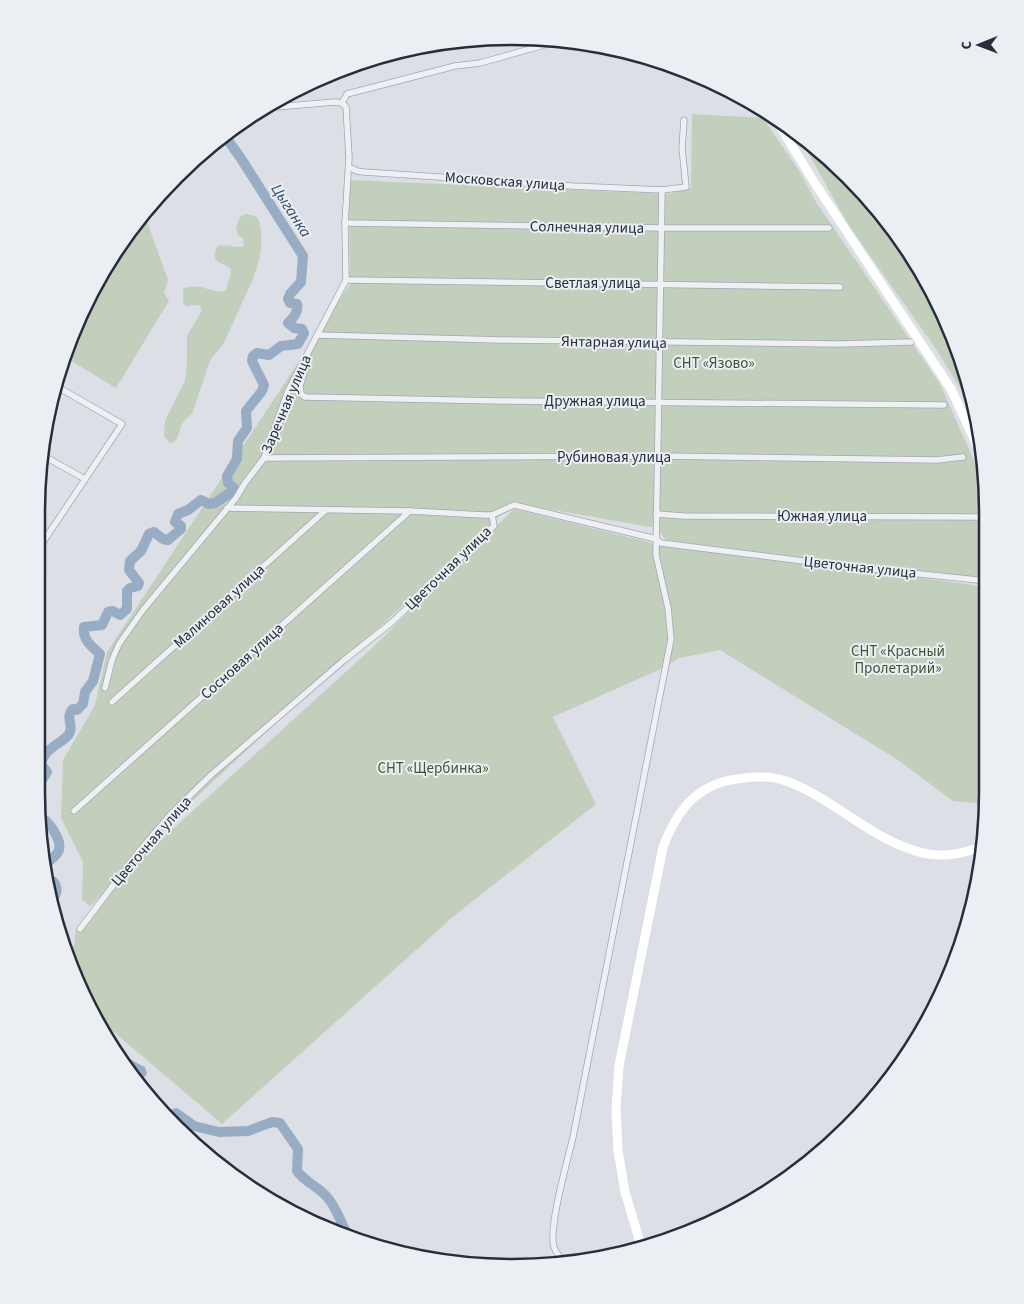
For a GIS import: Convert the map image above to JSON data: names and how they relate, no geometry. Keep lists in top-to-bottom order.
{
  "streets": {
    "street": [
      "Московская улица",
      "Солнечная улица",
      "Светлая улица",
      "Янтарная улица",
      "Дружная улица",
      "Заречная улица",
      "Рубиновая улица",
      "Южная улица",
      "Цветочная улица",
      "Малиновая улица",
      "Сосновая улица"
    ]
  },
  "crossings": [
    ["Московская улица", "Заречная улица"],
    ["Солнечная улица", "Заречная улица"],
    ["Светлая улица", "Заречная улица"],
    ["Янтарная улица", "Заречная улица"],
    ["Дружная улица", "Заречная улица"],
    ["Заречная улица", "Рубиновая улица"]
  ],
  "water": ["Цыганка"],
  "parks": ["СНТ «Язово»", "СНТ «Красный Пролетарий»", "СНТ «Щербинка»"],
  "north": "left"
}
